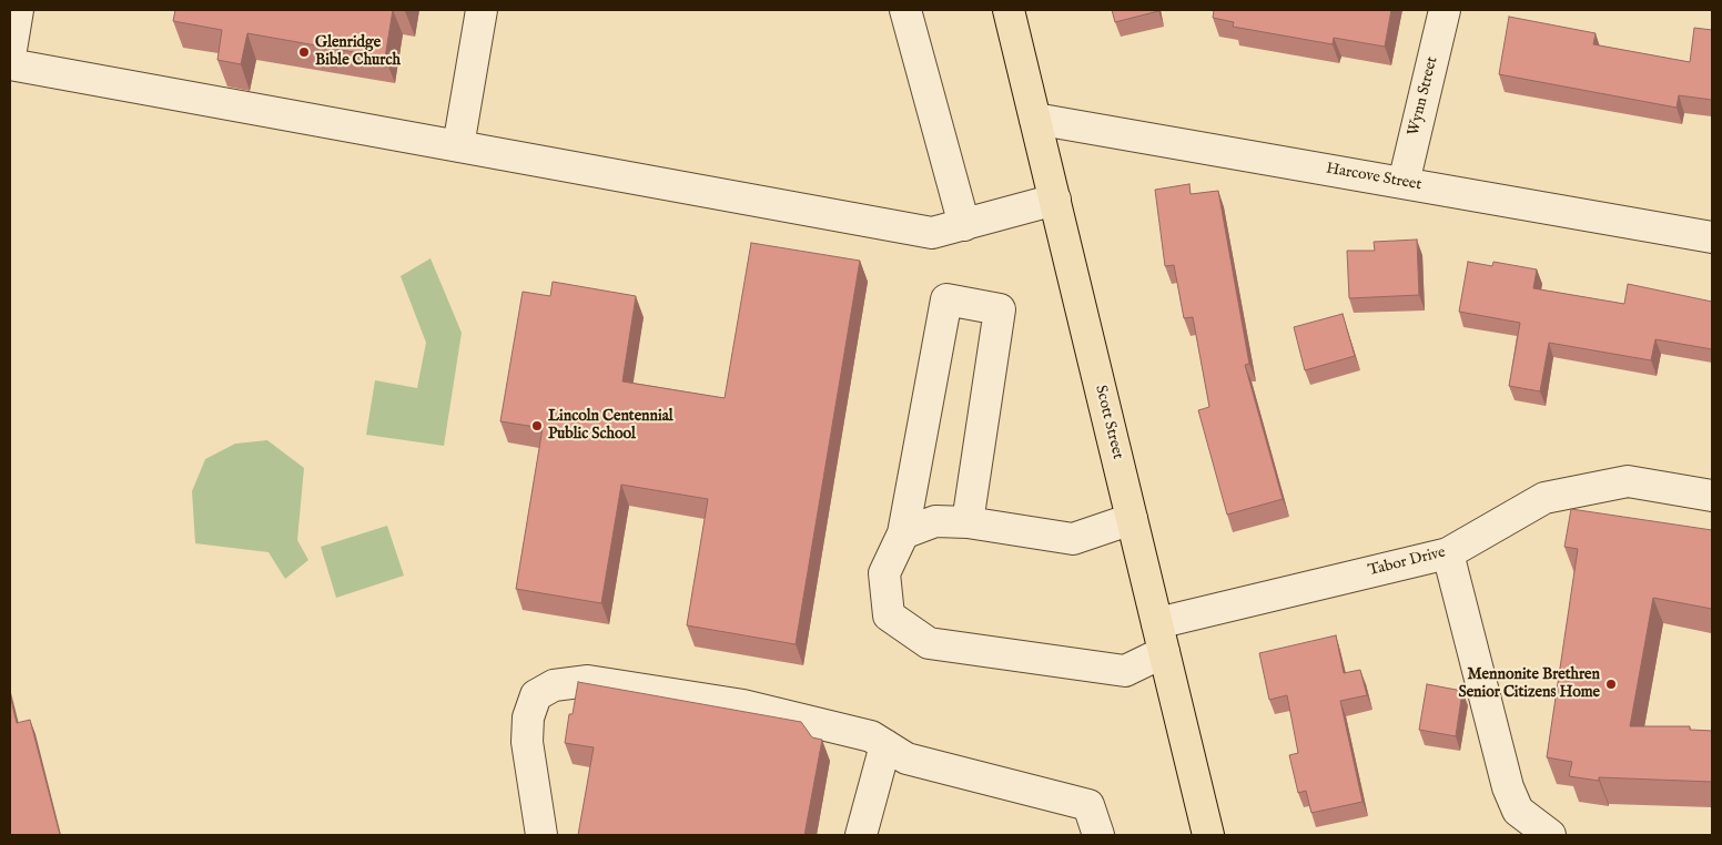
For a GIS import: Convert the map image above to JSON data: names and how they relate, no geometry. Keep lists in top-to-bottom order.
{
  "streets": {
    "main road": ["Scott Street"],
    "street": ["Wynn Street", "Harcove Street", "Tabor Drive"]
  },
  "crossings": [
    ["Wynn Street", "Harcove Street"],
    ["Harcove Street", "Scott Street"],
    ["Scott Street", "Tabor Drive"]
  ],
  "places": ["Glenridge Bible Church", "Lincoln Centennial Public School", "Mennonite Brethren Senior Citizens Home"]
}
